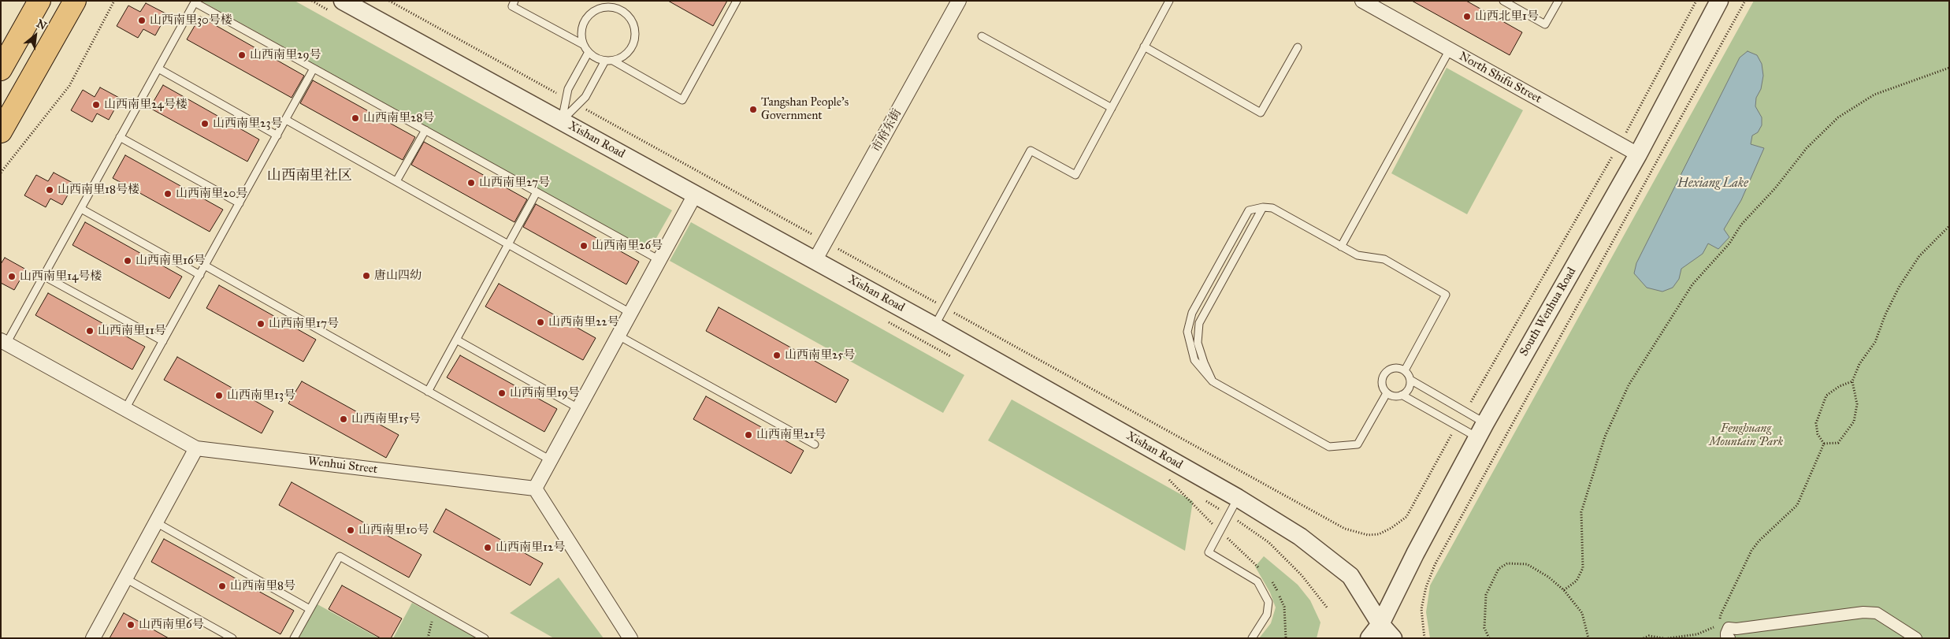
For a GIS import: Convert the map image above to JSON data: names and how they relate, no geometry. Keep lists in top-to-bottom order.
{
  "streets": {
    "street": [
      "North Shifu Street",
      "市府东街",
      "Xishan Road",
      "South Wenhua Road",
      "Wenhui Street"
    ]
  },
  "crossings": [
    ["North Shifu Street", "South Wenhua Road"],
    ["市府东街", "Xishan Road"],
    ["Xishan Road", "South Wenhua Road"]
  ],
  "districts": ["山西南里社区"],
  "water": ["Hexiang Lake"],
  "parks": ["Fenghuang Mountain Park"],
  "places": [
    "山西北里1号",
    "山西南里30号楼",
    "山西南里29号",
    "山西南里24号楼",
    "Tangshan People's Government",
    "山西南里28号",
    "山西南里23号",
    "山西南里27号",
    "山西南里18号楼",
    "山西南里20号",
    "山西南里26号",
    "山西南里16号",
    "唐山四幼",
    "山西南里14号楼",
    "山西南里22号",
    "山西南里17号",
    "山西南里11号",
    "山西南里25号",
    "山西南里19号",
    "山西南里13号",
    "山西南里15号",
    "山西南里21号",
    "山西南里10号",
    "山西南里12号",
    "山西南里8号",
    "山西南里6号"
  ],
  "north": "top right"
}
